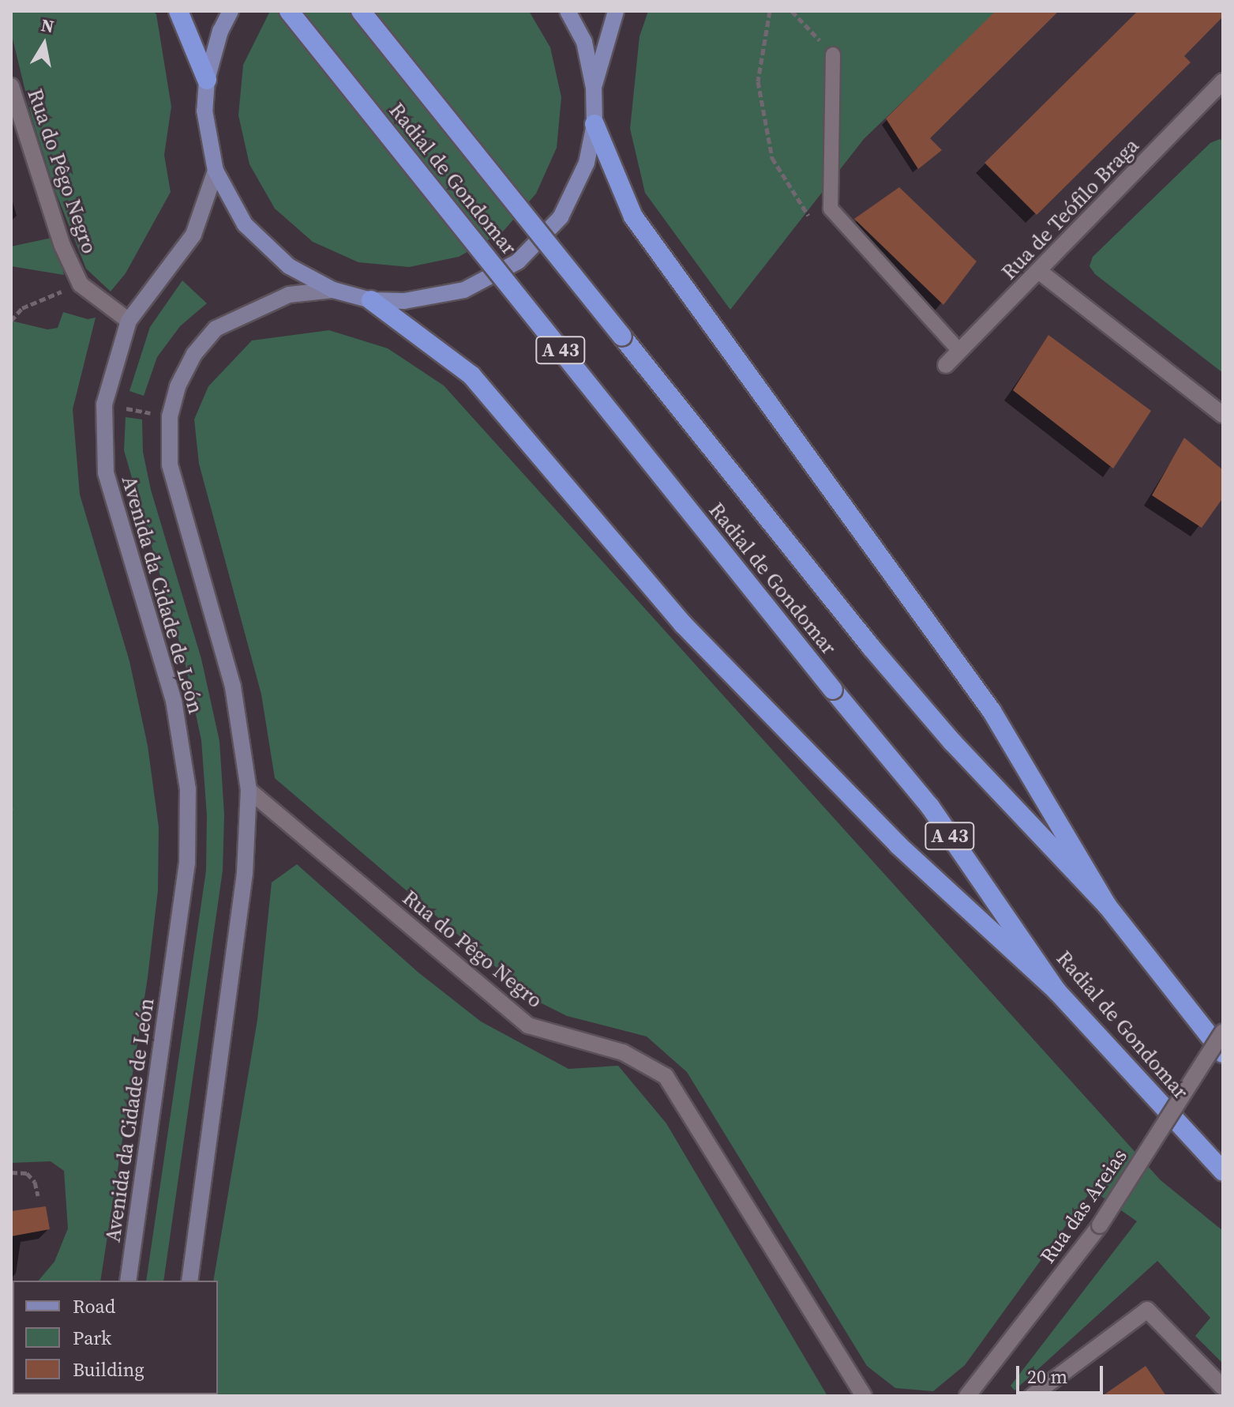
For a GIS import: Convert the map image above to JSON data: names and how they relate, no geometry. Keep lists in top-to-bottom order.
{
  "streets": {
    "highway": ["Radial de Gondomar", "A 43"],
    "main road": ["Avenida da Cidade de León"],
    "street": ["Rua do Pêgo Negro", "Rua de Teófilo Braga", "Rua das Areias"]
  },
  "crossings": [
    ["Rua do Pêgo Negro", "Avenida da Cidade de León"]
  ],
  "legend": ["Road", "Park", "Building"],
  "scale_bar": "20 m",
  "north": "top"
}
